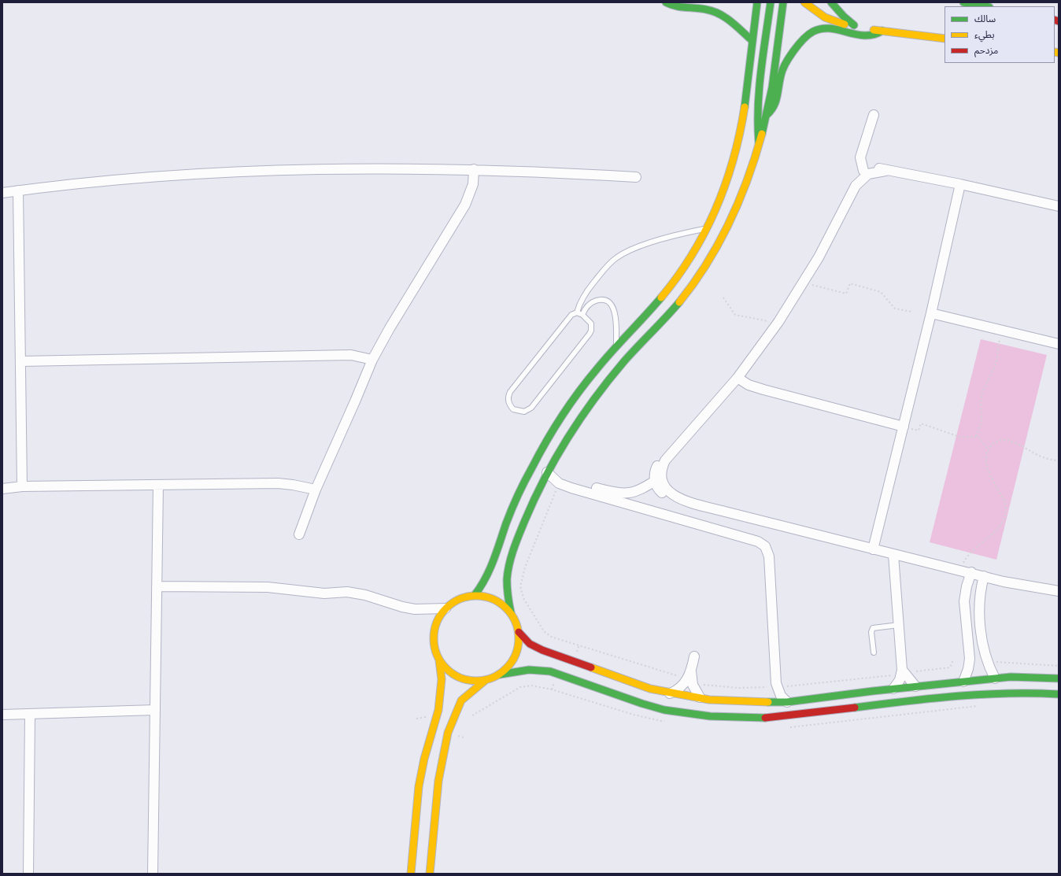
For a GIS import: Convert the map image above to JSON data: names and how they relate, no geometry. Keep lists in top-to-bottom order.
{
  "legend": ["سالك", "بطيء", "مزدحم"]
}
